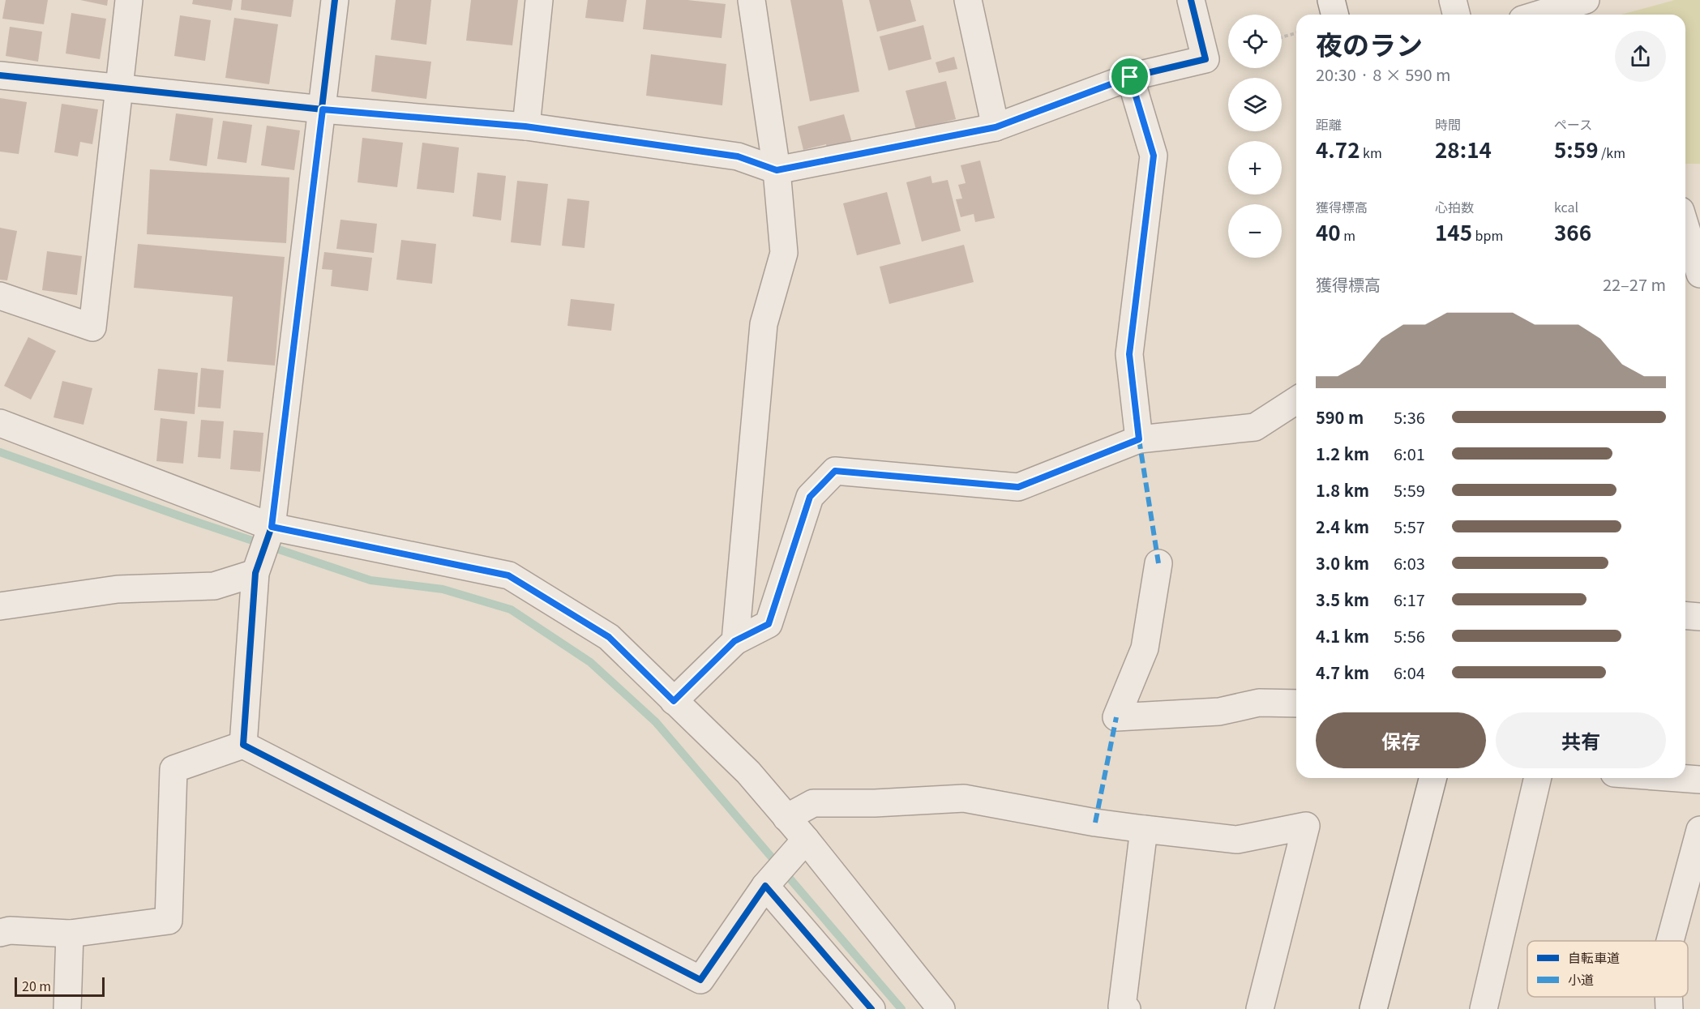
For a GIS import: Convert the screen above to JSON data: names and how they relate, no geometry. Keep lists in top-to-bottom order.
{
  "legend": ["自転車道", "小道"],
  "scale_bar": "20 m",
  "page": {
    "map_buttons": ["+", "−"],
    "heading": ["夜のラン", "20:30 · 8 × 590 m"],
    "stats": [
      ["距離", "4.72 km"],
      ["時間", "28:14"],
      ["ペース", "5:59 /km"],
      ["獲得標高", "40 m"],
      ["心拍数", "145 bpm"],
      ["kcal", "366"]
    ],
    "chart": ["獲得標高", "22–27 m"],
    "list": [
      {
        "name": "590 m",
        "note": "5:36"
      },
      {
        "name": "1.2 km",
        "note": "6:01"
      },
      {
        "name": "1.8 km",
        "note": "5:59"
      },
      {
        "name": "2.4 km",
        "note": "5:57"
      },
      {
        "name": "3.0 km",
        "note": "6:03"
      },
      {
        "name": "3.5 km",
        "note": "6:17"
      },
      {
        "name": "4.1 km",
        "note": "5:56"
      },
      {
        "name": "4.7 km",
        "note": "6:04"
      }
    ],
    "buttons": ["保存", "共有"],
    "scale": "20 m"
  }
}
